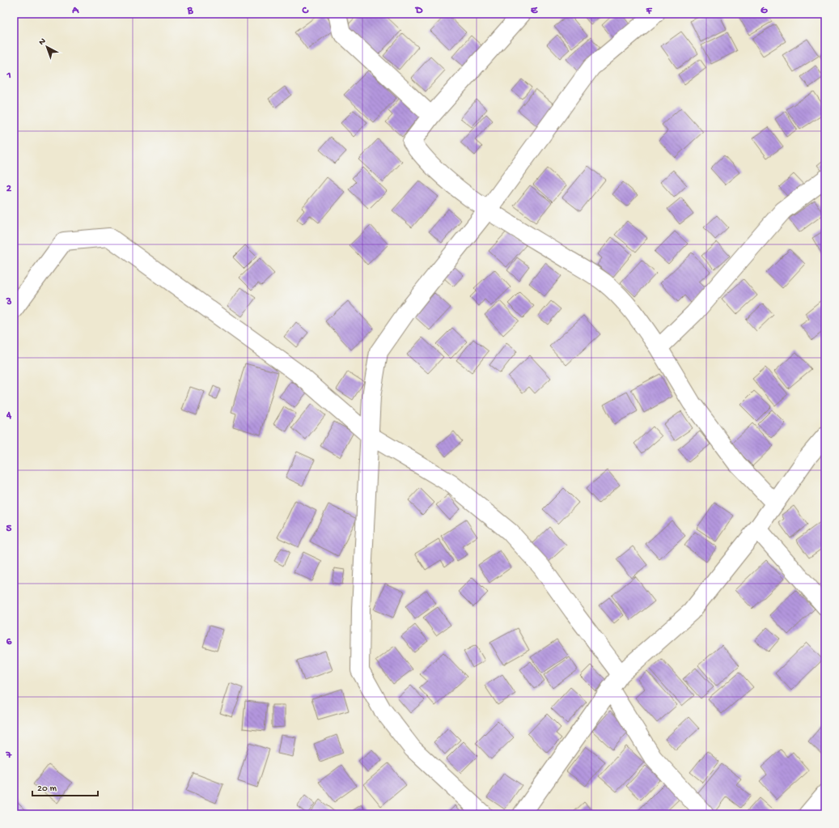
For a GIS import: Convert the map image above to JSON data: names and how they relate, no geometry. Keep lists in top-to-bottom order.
{
  "scale_bar": "20 m",
  "north": "top left",
  "grid": {
    "columns": [
      "A",
      "B",
      "C",
      "D",
      "E",
      "F",
      "G"
    ],
    "rows": [
      "1",
      "2",
      "3",
      "4",
      "5",
      "6",
      "7"
    ]
  }
}
